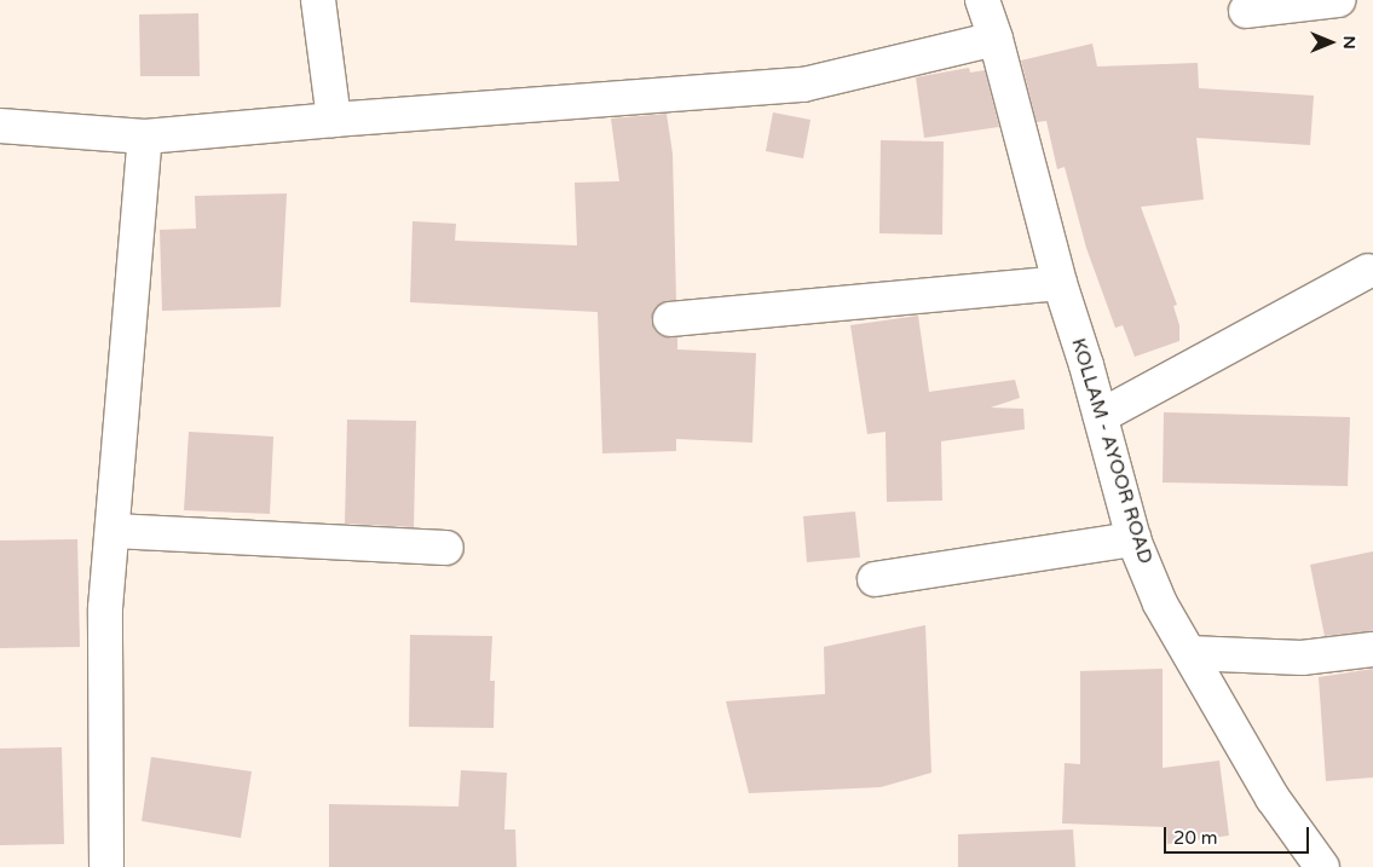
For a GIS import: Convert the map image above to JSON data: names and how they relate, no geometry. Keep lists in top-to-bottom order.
{
  "streets": {
    "street": ["KOLLAM - AYOOR ROAD"]
  },
  "scale_bar": "20 m",
  "north": "right"
}
